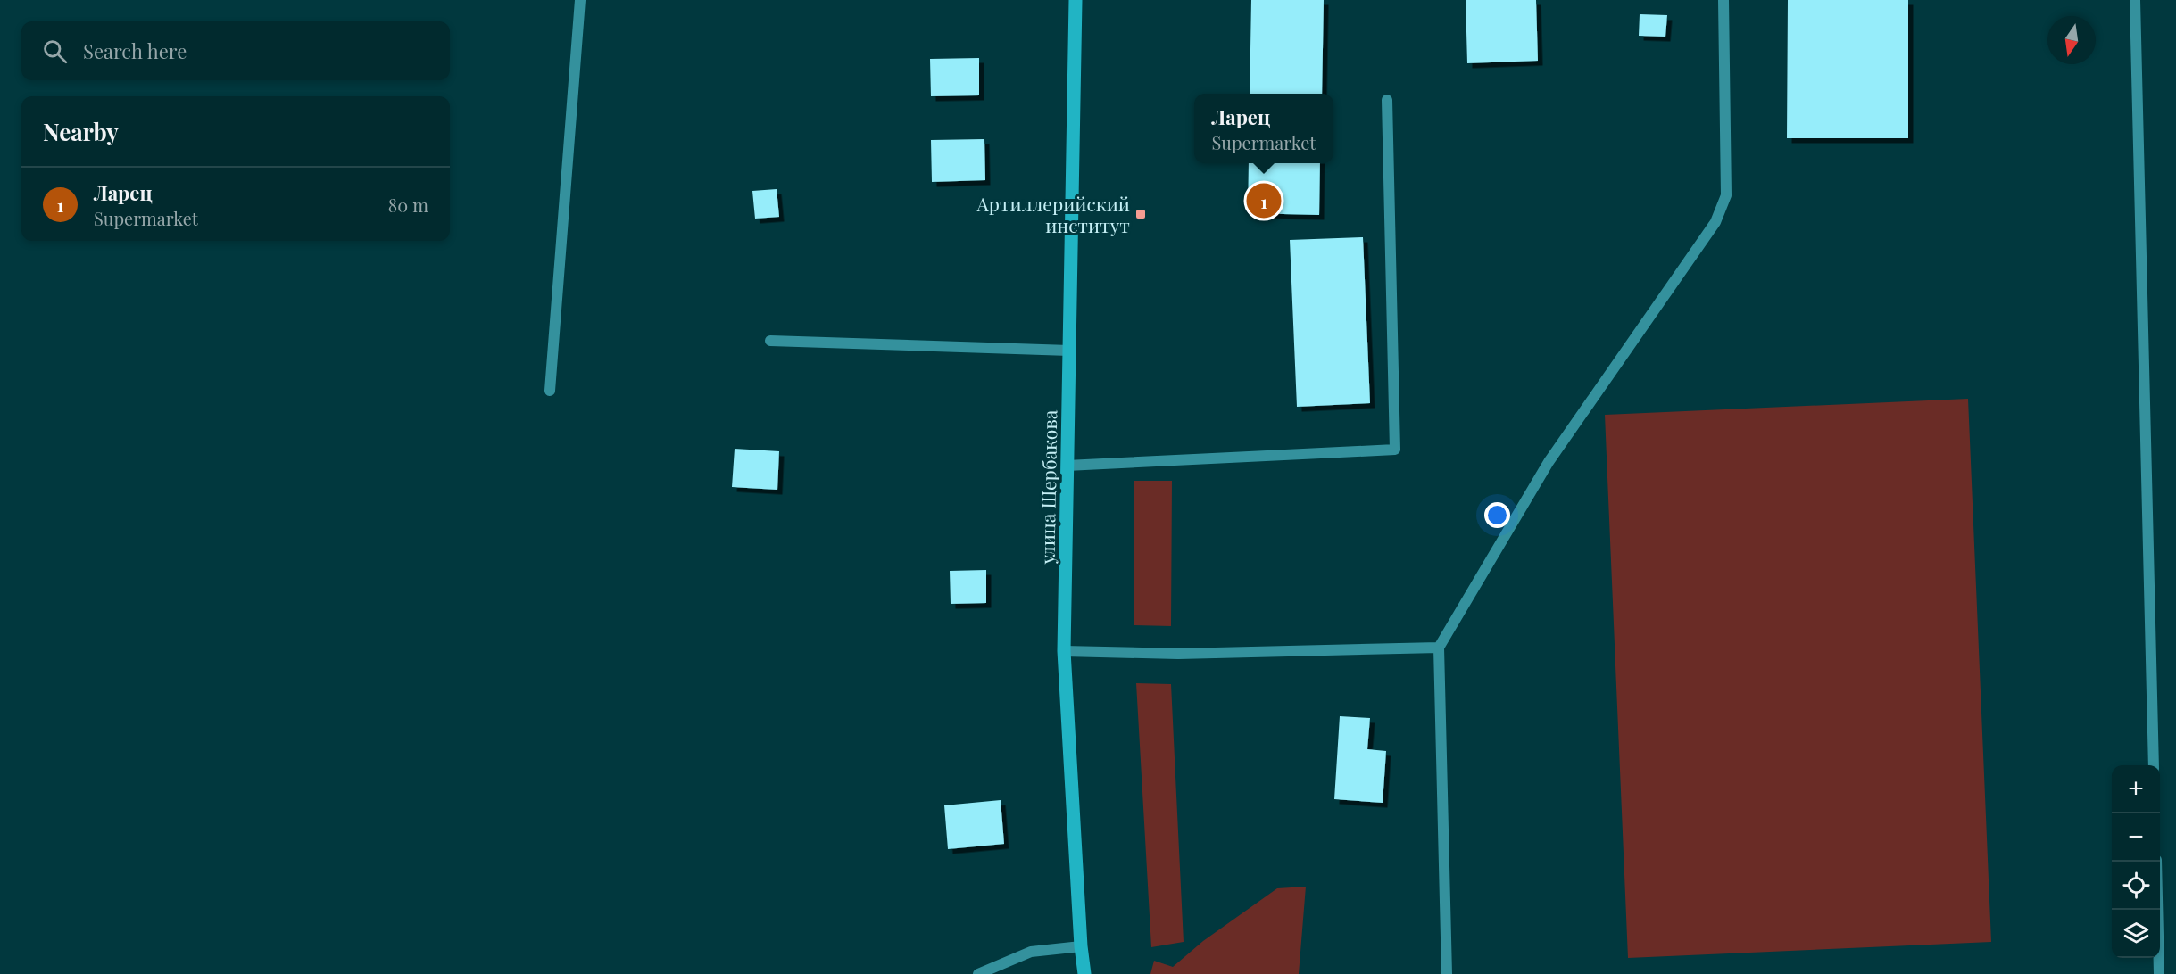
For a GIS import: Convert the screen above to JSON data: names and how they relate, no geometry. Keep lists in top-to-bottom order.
{
  "streets": {
    "main road": ["улица Щербакова"]
  },
  "places": {
    "transit": ["Артиллерийский институт"]
  },
  "north": "bottom",
  "page": {
    "search": "Search here",
    "popup": ["Ларец", "Supermarket"],
    "heading": "Nearby",
    "list": [
      {
        "mark": "1",
        "name": "Ларец",
        "note": "Supermarket",
        "value": "80 m"
      }
    ],
    "pins": "1",
    "map_buttons": ["+", "−"]
  }
}
